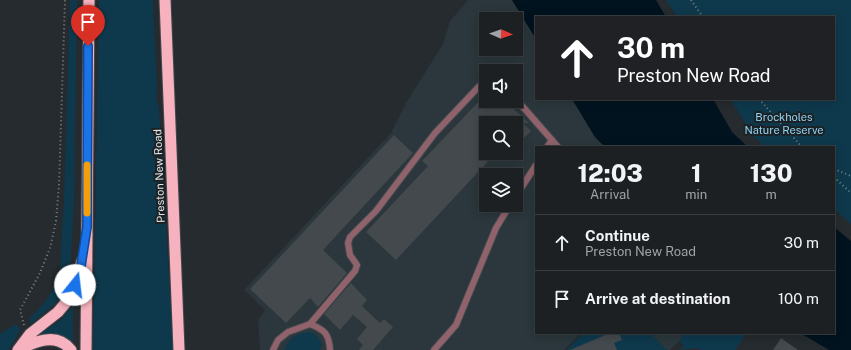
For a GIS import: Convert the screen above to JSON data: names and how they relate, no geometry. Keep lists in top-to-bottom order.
{
  "streets": {
    "highway": ["Preston New Road"]
  },
  "parks": ["Brockholes Nature Reserve"],
  "north": "right",
  "page": {
    "turn": ["30 m", "Preston New Road"],
    "eta": [
      "12:03",
      "Arrival",
      "1",
      "min",
      "130",
      "m"
    ],
    "list": [
      {
        "name": "Continue",
        "note": "Preston New Road",
        "value": "30 m"
      },
      {
        "name": "Arrive at destination",
        "value": "100 m"
      }
    ]
  }
}
